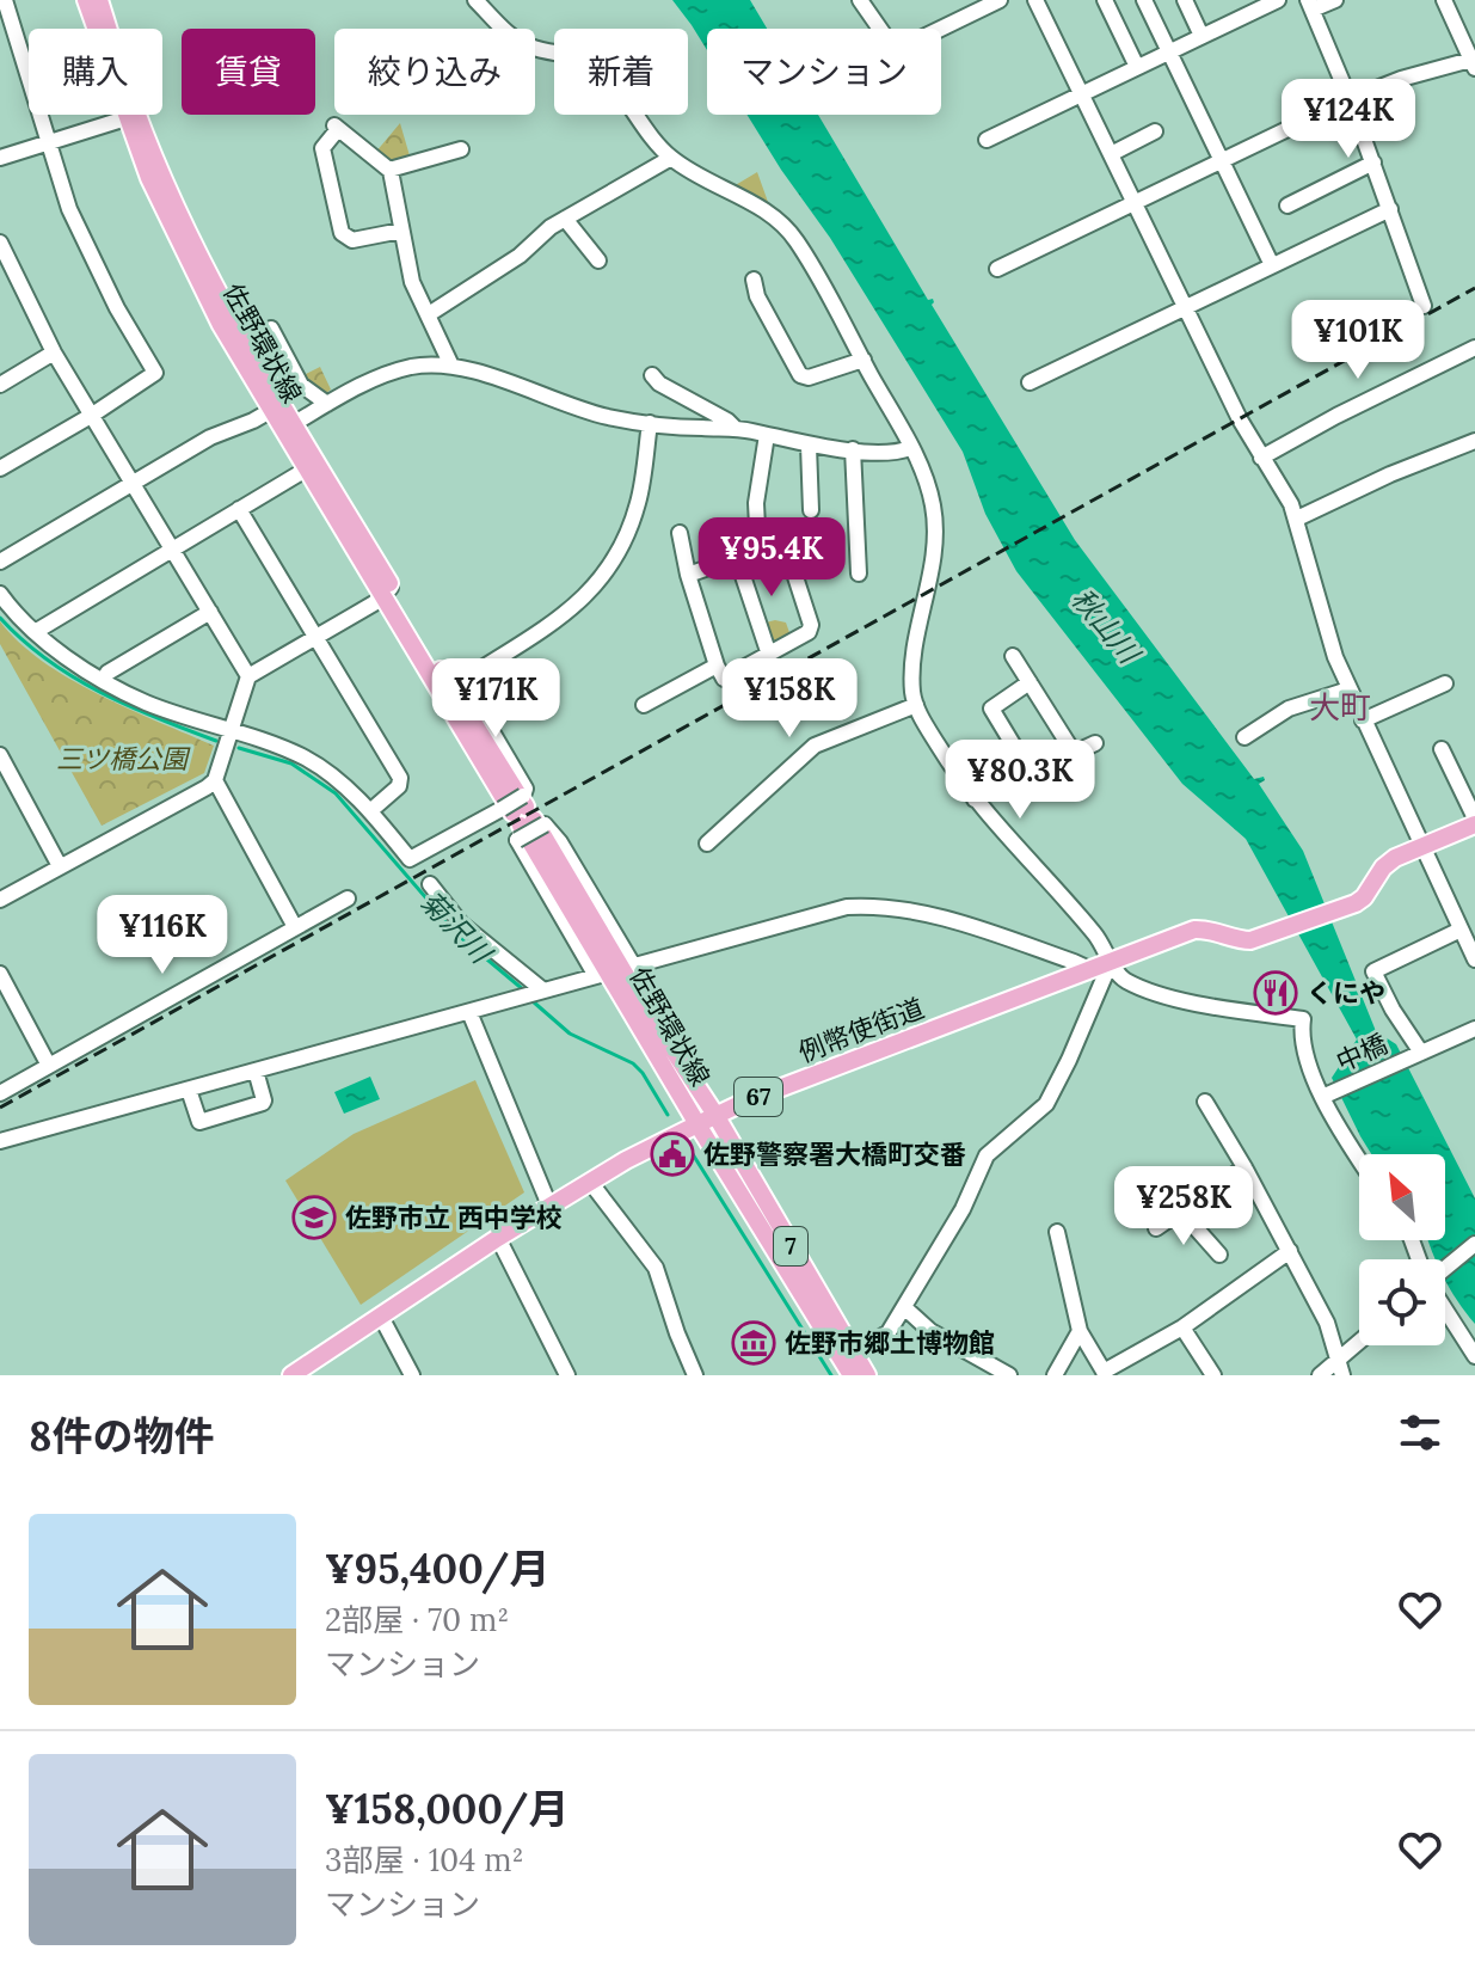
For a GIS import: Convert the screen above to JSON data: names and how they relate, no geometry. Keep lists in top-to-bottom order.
{
  "streets": {
    "main road": [
      "佐野環状線",
      "例幣使街道",
      "67",
      "7"
    ],
    "street": ["中橋"]
  },
  "crossings": [
    ["佐野環状線", "例幣使街道"],
    ["佐野環状線", "7"],
    ["例幣使街道", "7"]
  ],
  "districts": ["大町"],
  "water": ["秋山川", "菊沢川"],
  "parks": ["三ツ橋公園"],
  "places": {
    "restaurant": ["くにや"],
    "public building": ["佐野警察署大橋町交番"],
    "school or university": ["佐野市立 西中学校"],
    "museum": ["佐野市郷土博物館"]
  },
  "north": "top left",
  "page": {
    "chip": [
      "購入",
      "賃貸",
      "絞り込み",
      "新着",
      "マンション"
    ],
    "price": [
      "¥124K",
      "¥101K",
      "¥95.4K",
      "¥171K",
      "¥158K",
      "¥80.3K",
      "¥116K",
      "¥258K"
    ],
    "heading": "8件の物件",
    "list": [
      {
        "name": "¥95,400/月",
        "note": "2部屋 · 70 m² · マンション"
      },
      {
        "name": "¥158,000/月",
        "note": "3部屋 · 104 m² · マンション"
      }
    ]
  }
}
